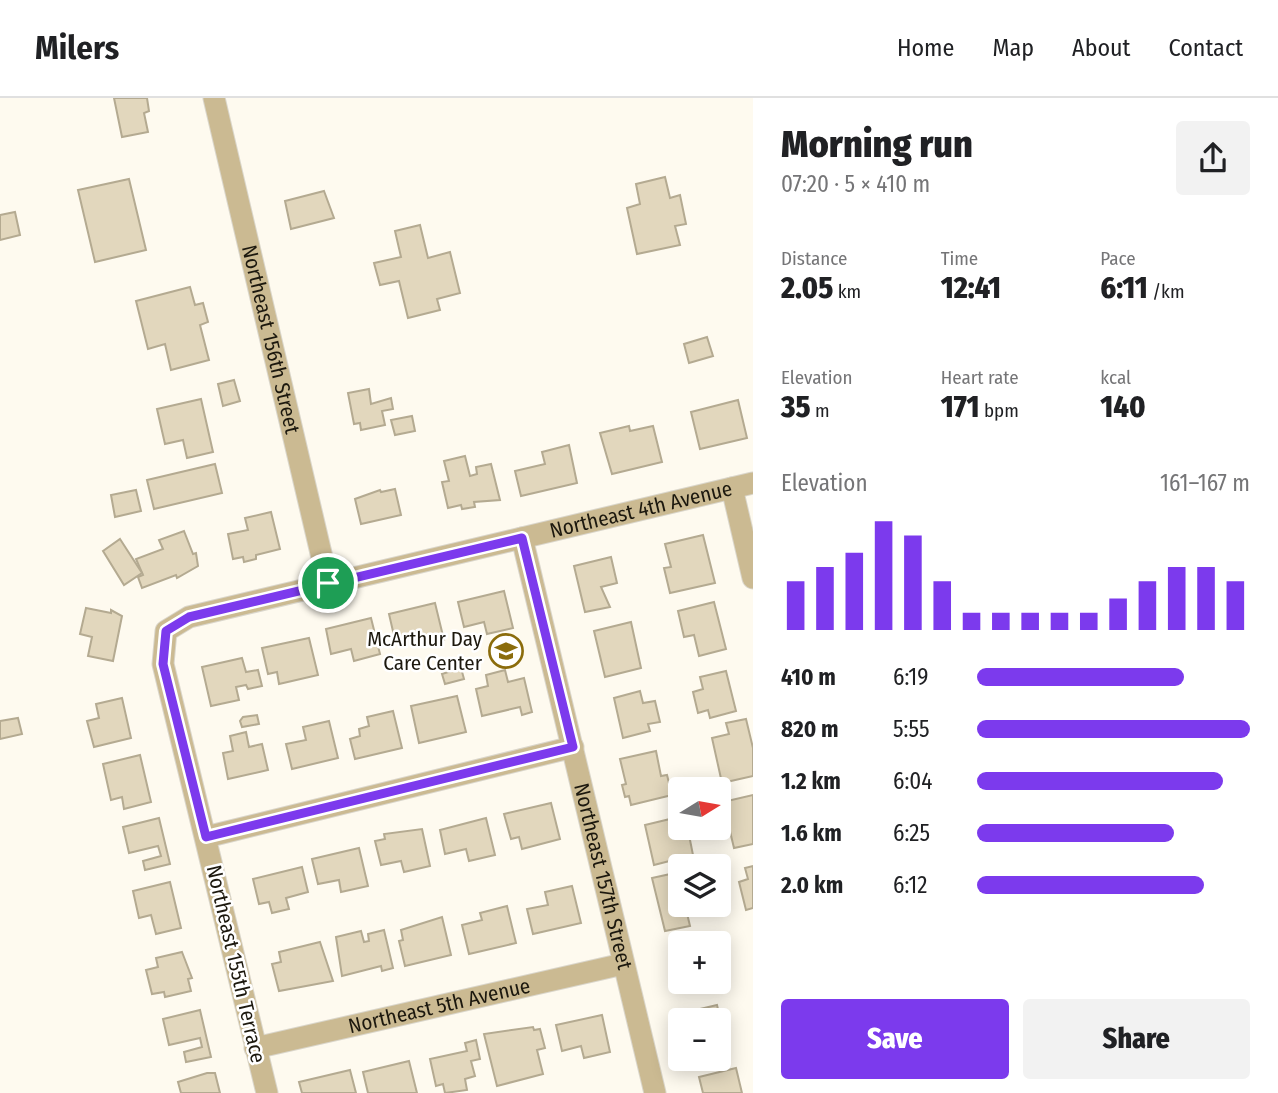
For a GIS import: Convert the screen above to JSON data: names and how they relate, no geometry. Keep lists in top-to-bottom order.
{
  "streets": {
    "street": [
      "Northeast 156th Street",
      "Northeast 4th Avenue",
      "Northeast 157th Street",
      "Northeast 155th Terrace",
      "Northeast 5th Avenue"
    ]
  },
  "crossings": [
    ["Northeast 156th Street", "Northeast 4th Avenue"],
    ["Northeast 4th Avenue", "Northeast 157th Street"],
    ["Northeast 4th Avenue", "Northeast 155th Terrace"],
    ["Northeast 157th Street", "Northeast 5th Avenue"],
    ["Northeast 155th Terrace", "Northeast 5th Avenue"]
  ],
  "places": {
    "school or university": ["McArthur Day Care Center"]
  },
  "north": "right",
  "page": {
    "header": "Milers",
    "nav": [
      "Home",
      "Map",
      "About",
      "Contact"
    ],
    "heading": ["Morning run", "07:20 · 5 × 410 m"],
    "stats": [
      ["Distance", "2.05 km"],
      ["Time", "12:41"],
      ["Pace", "6:11 /km"],
      ["Elevation", "35 m"],
      ["Heart rate", "171 bpm"],
      ["kcal", "140"]
    ],
    "chart": ["Elevation", "161–167 m"],
    "list": [
      {
        "name": "410 m",
        "note": "6:19"
      },
      {
        "name": "820 m",
        "note": "5:55"
      },
      {
        "name": "1.2 km",
        "note": "6:04"
      },
      {
        "name": "1.6 km",
        "note": "6:25"
      },
      {
        "name": "2.0 km",
        "note": "6:12"
      }
    ],
    "map_buttons": ["+", "−"],
    "buttons": ["Save", "Share"]
  }
}
